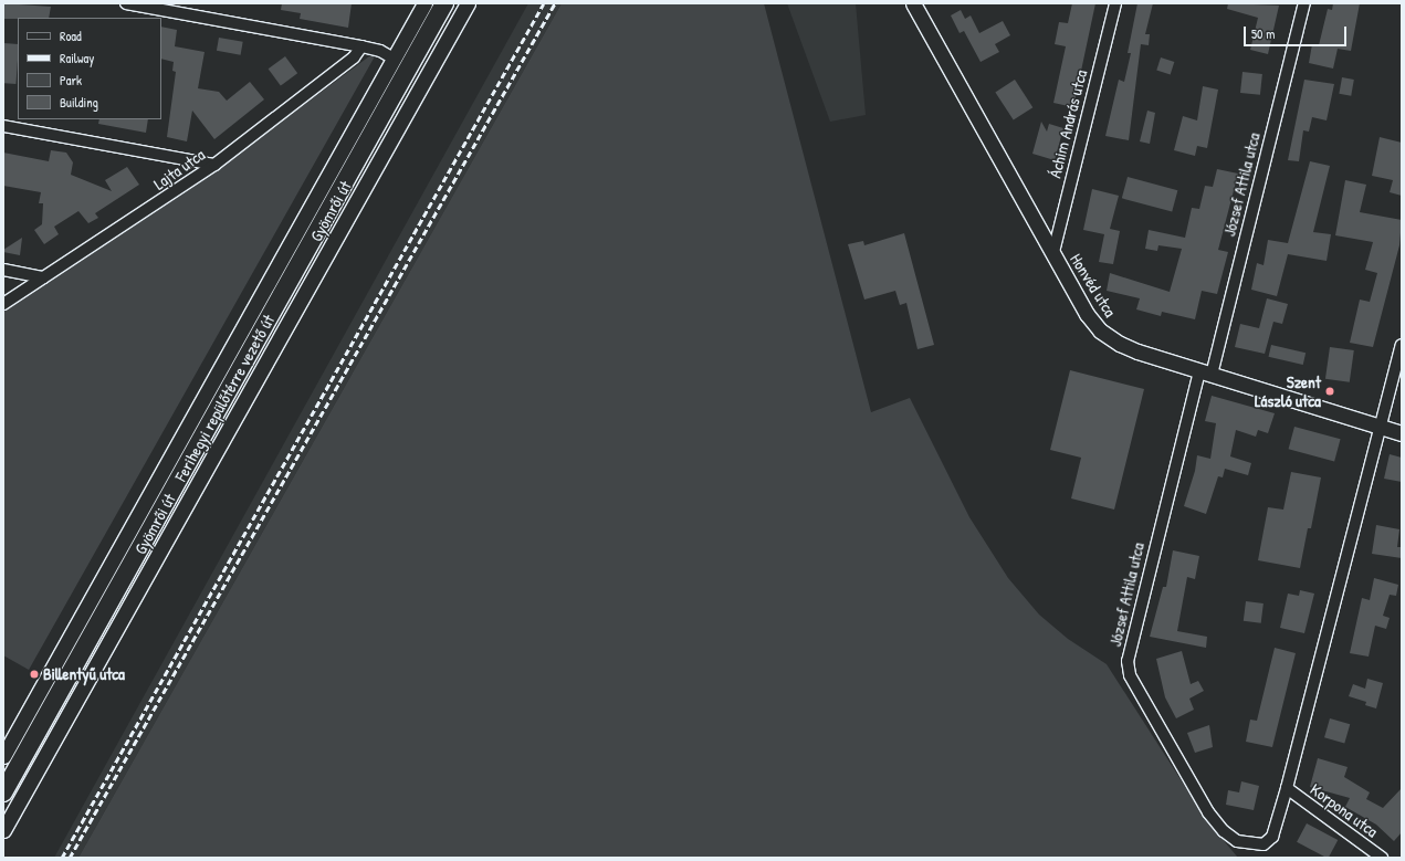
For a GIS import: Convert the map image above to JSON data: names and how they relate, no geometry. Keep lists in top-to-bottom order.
{
  "streets": {
    "main road": ["Ferihegyi repülőtérre vezető út"],
    "street": [
      "Áchim András utca",
      "Lajta utca",
      "József Attila utca",
      "Gyömrői út",
      "Honvéd utca",
      "Korpona utca"
    ]
  },
  "crossings": [
    ["Áchim András utca", "Honvéd utca"],
    ["József Attila utca", "Honvéd utca"],
    ["József Attila utca", "Korpona utca"]
  ],
  "places": ["Szent László utca", "Billentyű utca"],
  "legend": [
    "Road",
    "Railway",
    "Park",
    "Building"
  ],
  "scale_bar": "50 m"
}
